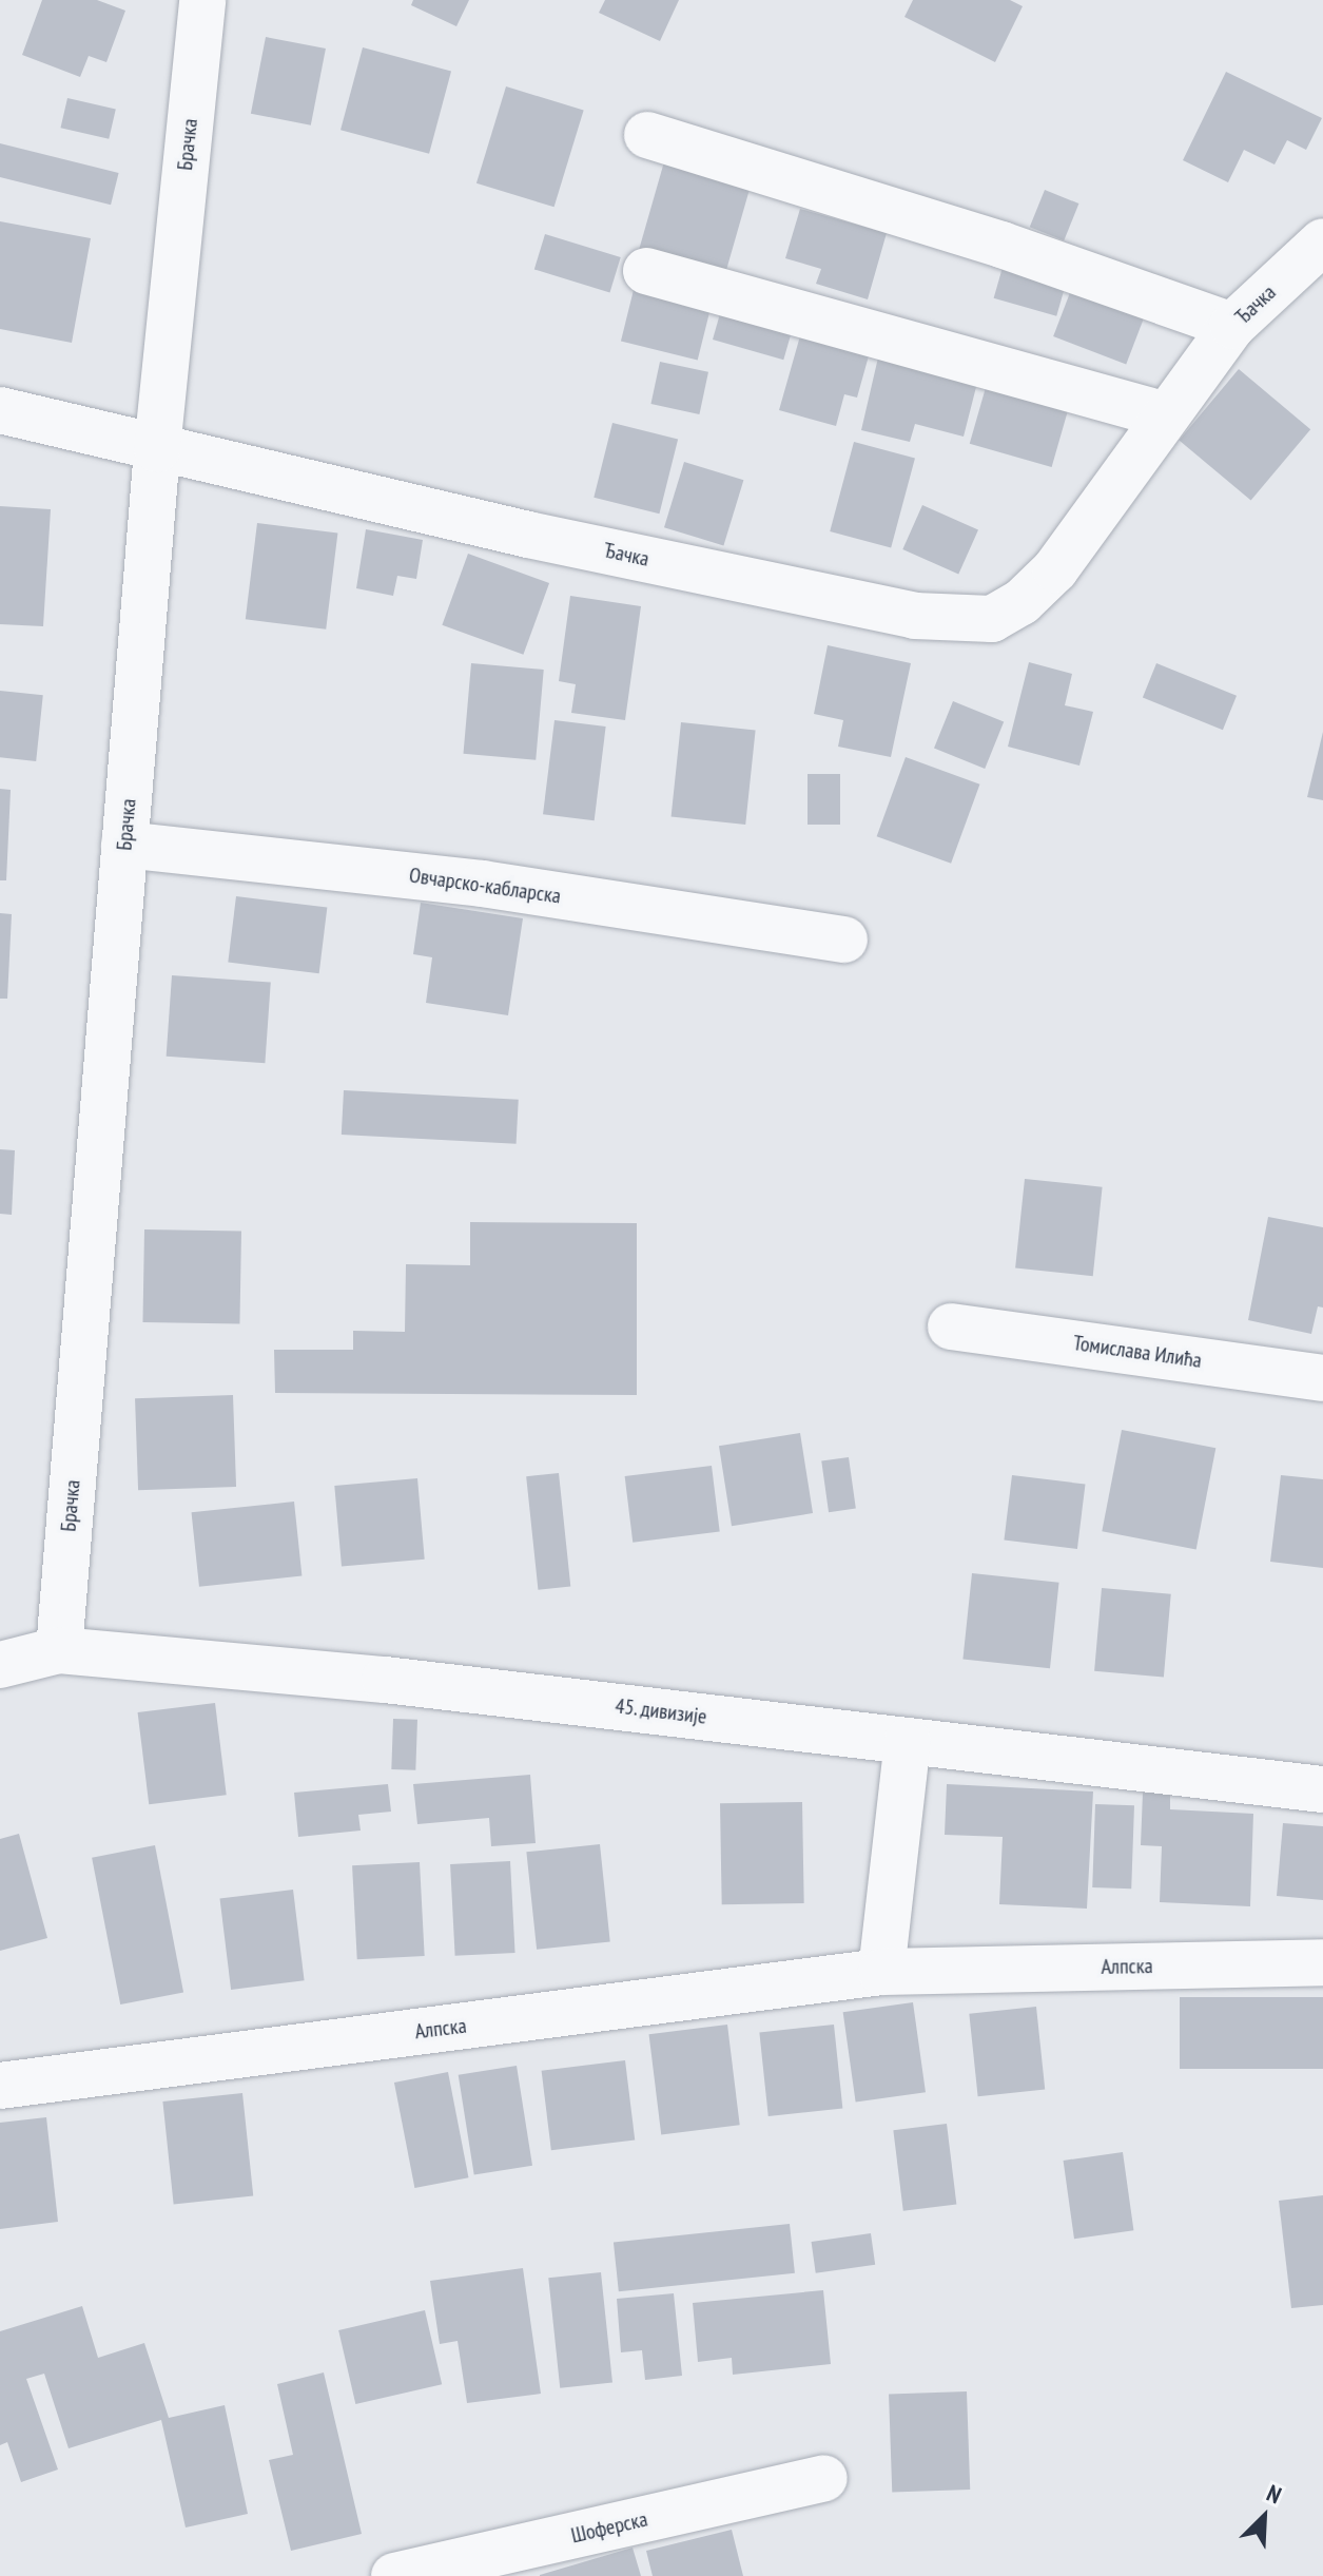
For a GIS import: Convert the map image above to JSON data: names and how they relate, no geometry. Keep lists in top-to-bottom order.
{
  "streets": {
    "street": [
      "Брачка",
      "Ђачка",
      "Овчарско-кабларска",
      "Томислава Илића",
      "45. дивизије",
      "Алпска",
      "Шоферска"
    ]
  },
  "crossings": [
    ["Брачка", "Ђачка"],
    ["Брачка", "Овчарско-кабларска"],
    ["Брачка", "45. дивизије"]
  ],
  "north": "top right"
}
